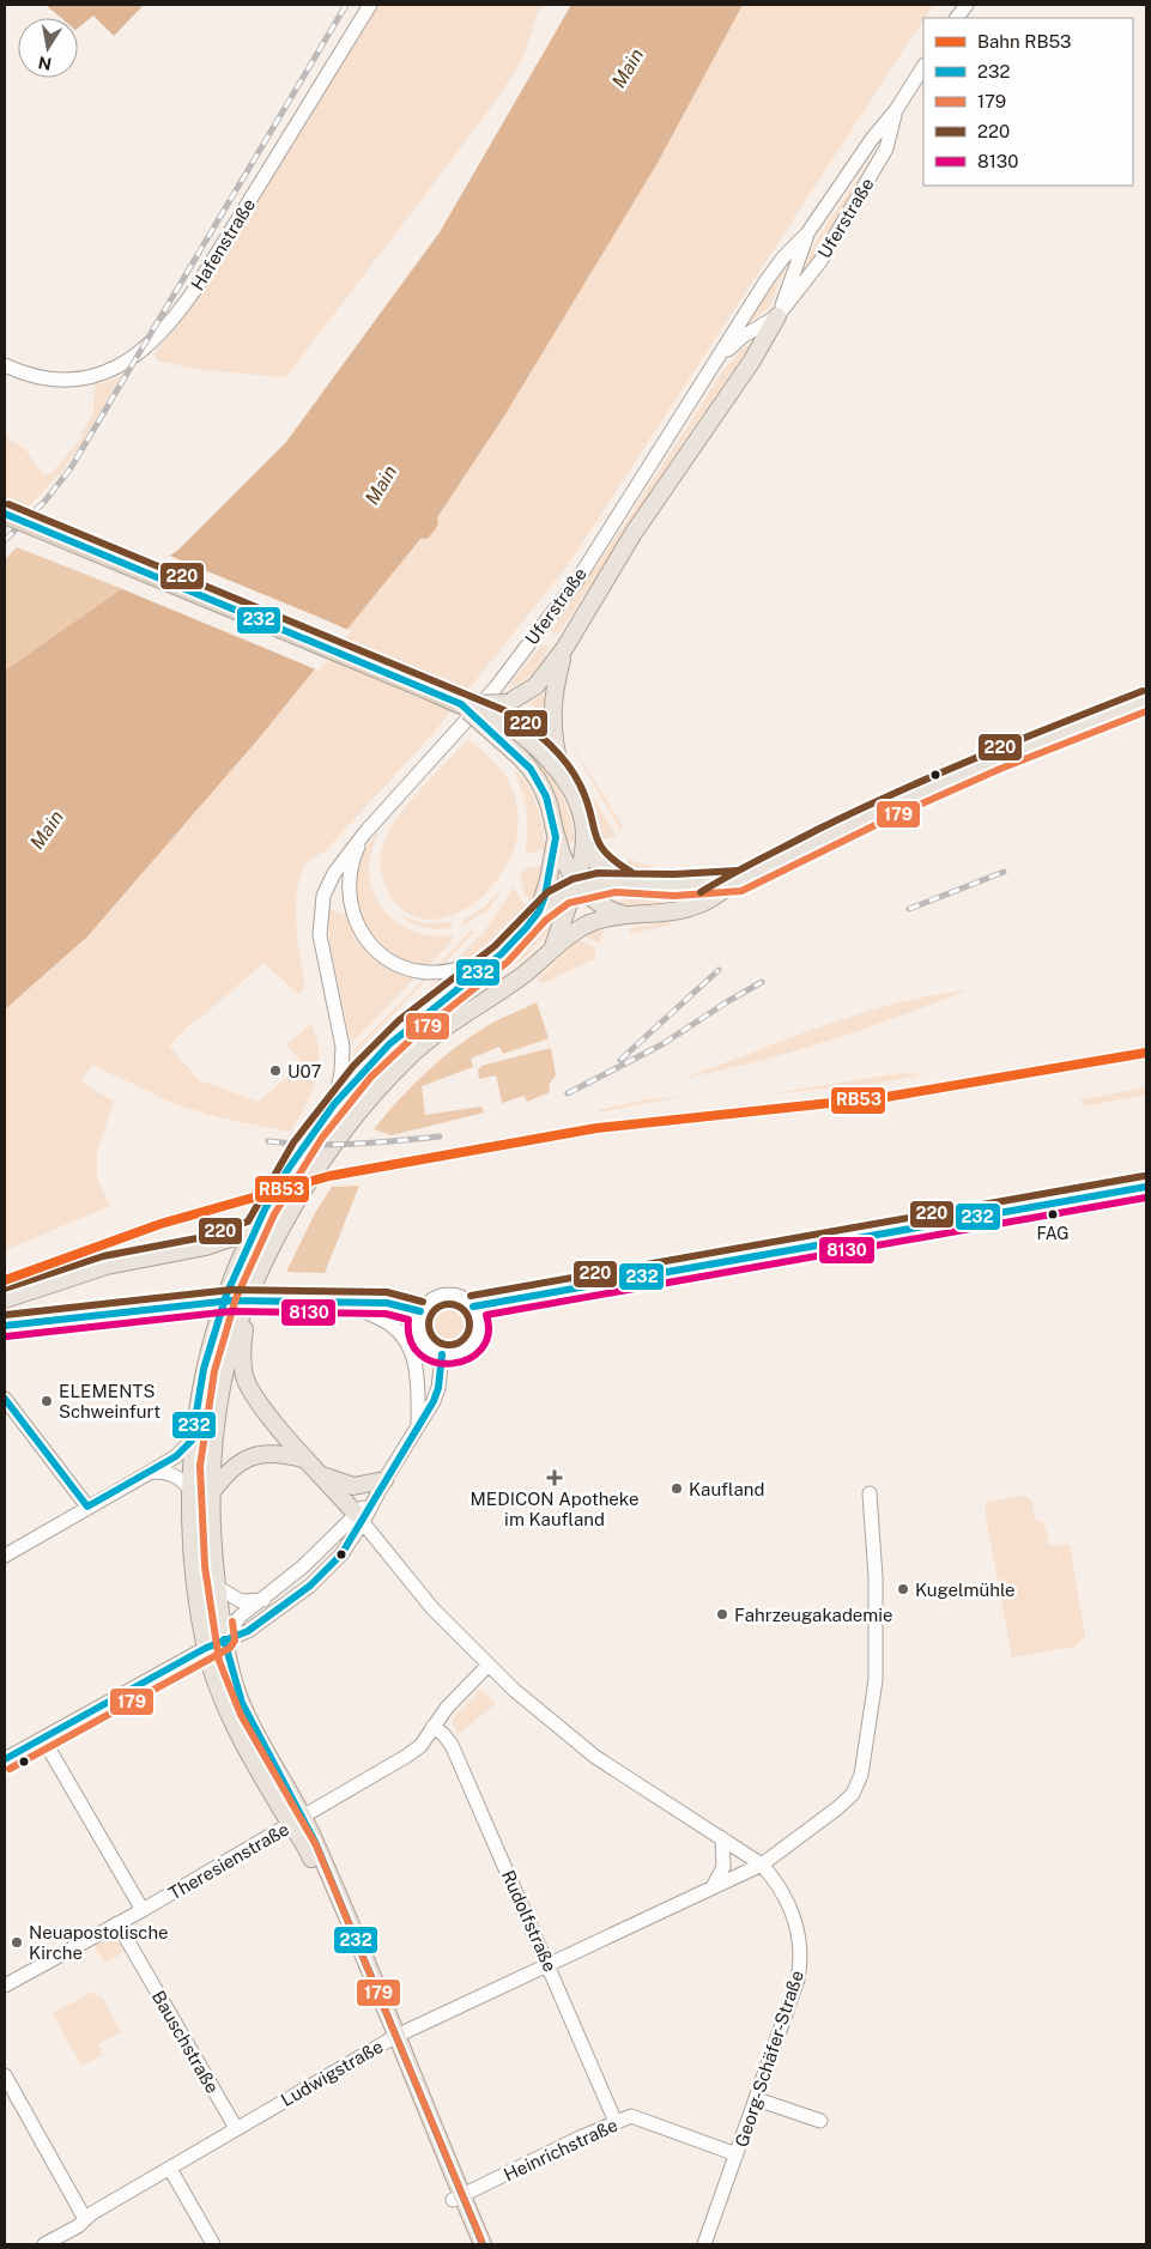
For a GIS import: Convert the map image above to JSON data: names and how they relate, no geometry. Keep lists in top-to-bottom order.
{
  "streets": {
    "street": [
      "Uferstraße",
      "Hafenstraße",
      "Theresienstraße",
      "Rudolfstraße",
      "Bauschstraße",
      "Georg-Schäfer-Straße",
      "Ludwigstraße",
      "Heinrichstraße"
    ]
  },
  "crossings": [
    ["Theresienstraße", "Rudolfstraße"],
    ["Theresienstraße", "Bauschstraße"],
    ["Theresienstraße", "Georg-Schäfer-Straße"],
    ["Rudolfstraße", "Ludwigstraße"],
    ["Rudolfstraße", "Heinrichstraße"],
    ["Bauschstraße", "Ludwigstraße"],
    ["Georg-Schäfer-Straße", "Ludwigstraße"],
    ["Georg-Schäfer-Straße", "Heinrichstraße"]
  ],
  "water": ["Main"],
  "places": {
    "other": [
      "U07",
      "FAG",
      "ELEMENTS Schweinfurt",
      "Kaufland",
      "Kugelmühle",
      "Fahrzeugakademie",
      "Neuapostolische Kirche"
    ],
    "health": ["MEDICON Apotheke im Kaufland"]
  },
  "lines": [
    "transit line 220",
    "transit line 232",
    "transit line 179",
    "rail line RB53",
    "transit line 8130"
  ],
  "legend": [
    "Bahn RB53",
    "232",
    "179",
    "220",
    "8130"
  ],
  "north": "bottom"
}
